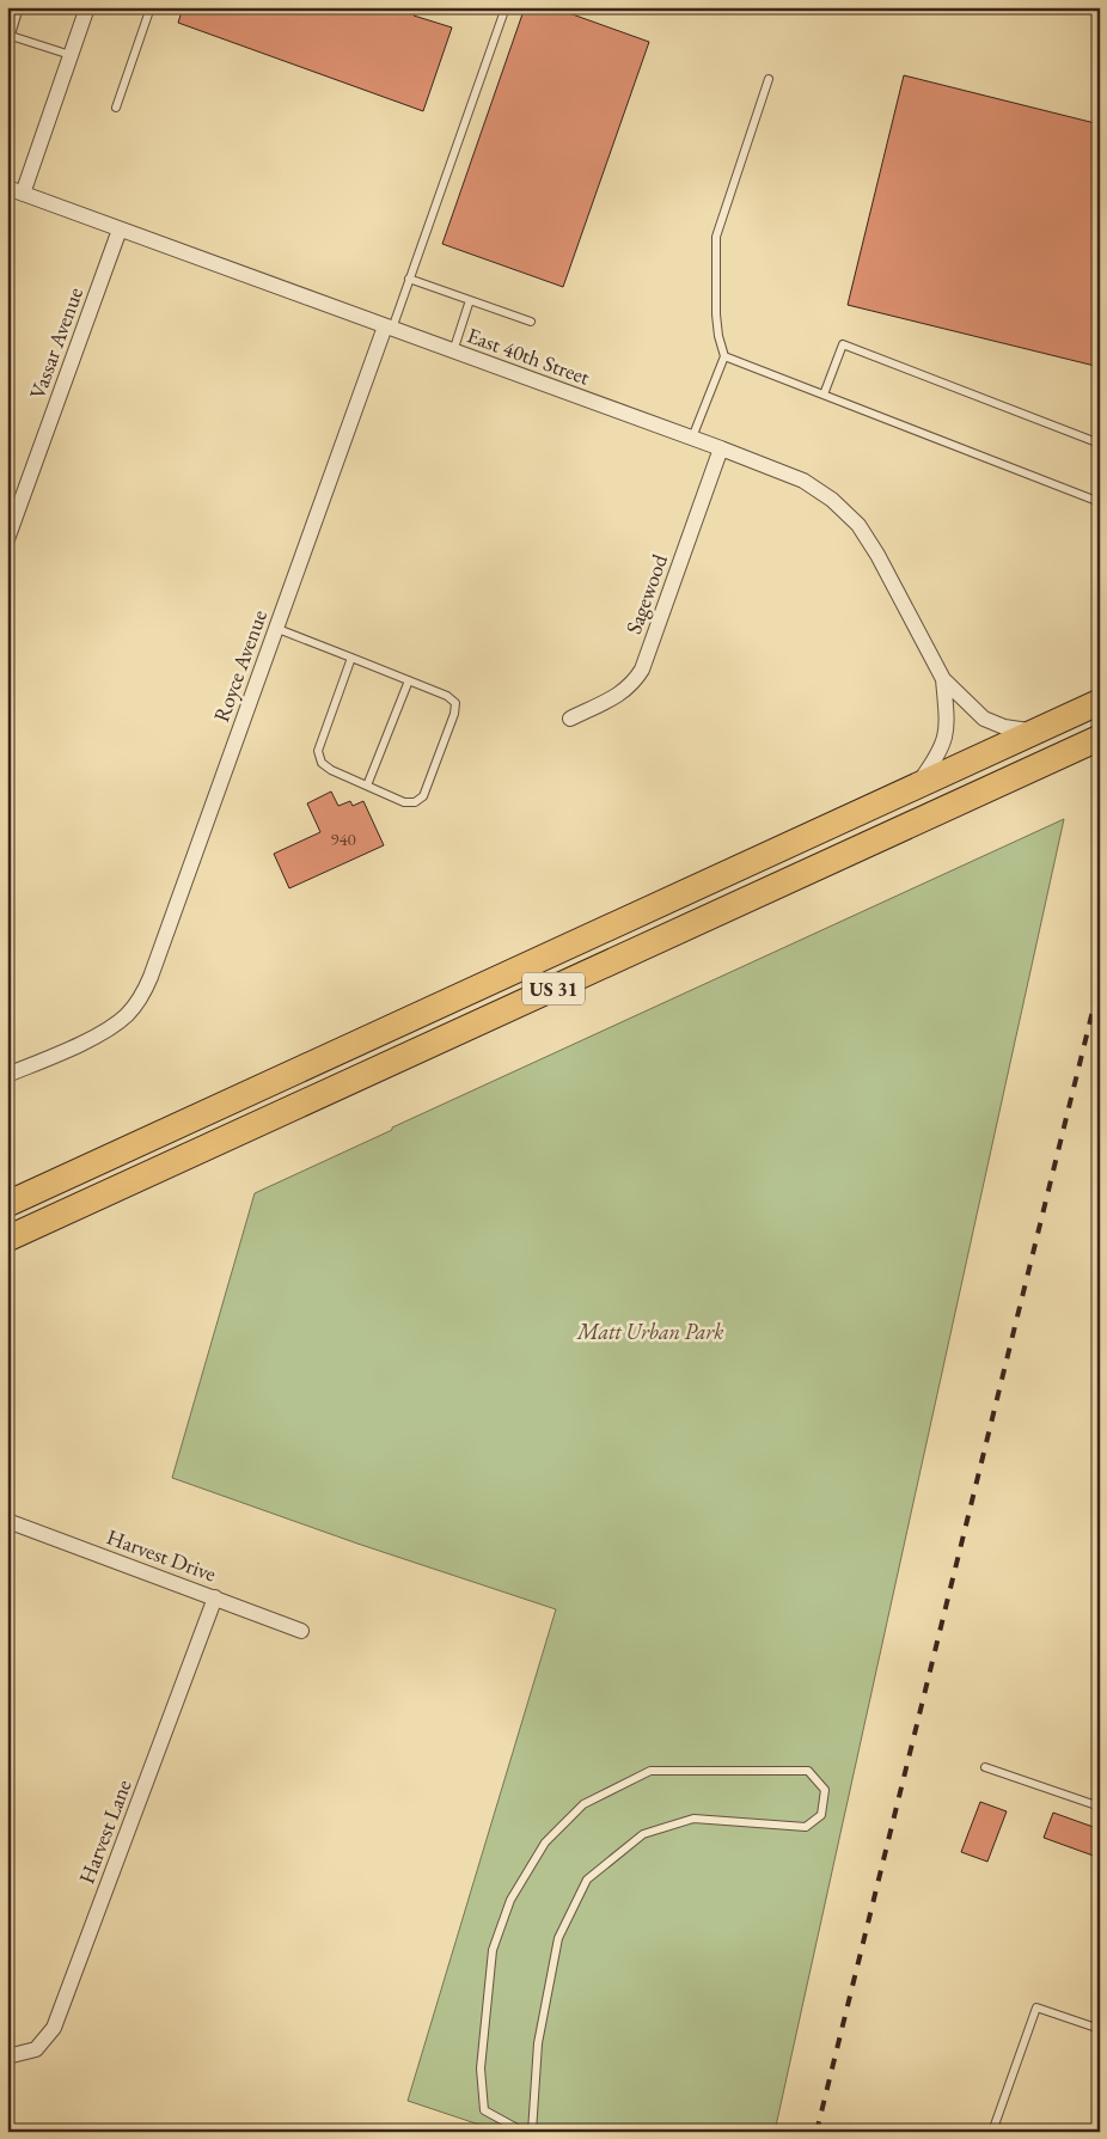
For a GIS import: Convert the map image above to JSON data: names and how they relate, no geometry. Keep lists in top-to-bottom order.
{
  "streets": {
    "highway": ["US 31"],
    "street": [
      "Vassar Avenue",
      "East 40th Street",
      "Sagewood",
      "Royce Avenue",
      "Harvest Drive",
      "Harvest Lane"
    ]
  },
  "crossings": [
    ["Vassar Avenue", "East 40th Street"],
    ["East 40th Street", "Sagewood"],
    ["East 40th Street", "Royce Avenue"],
    ["Harvest Drive", "Harvest Lane"]
  ],
  "parks": ["Matt Urban Park"],
  "house_numbers": ["940"]
}
